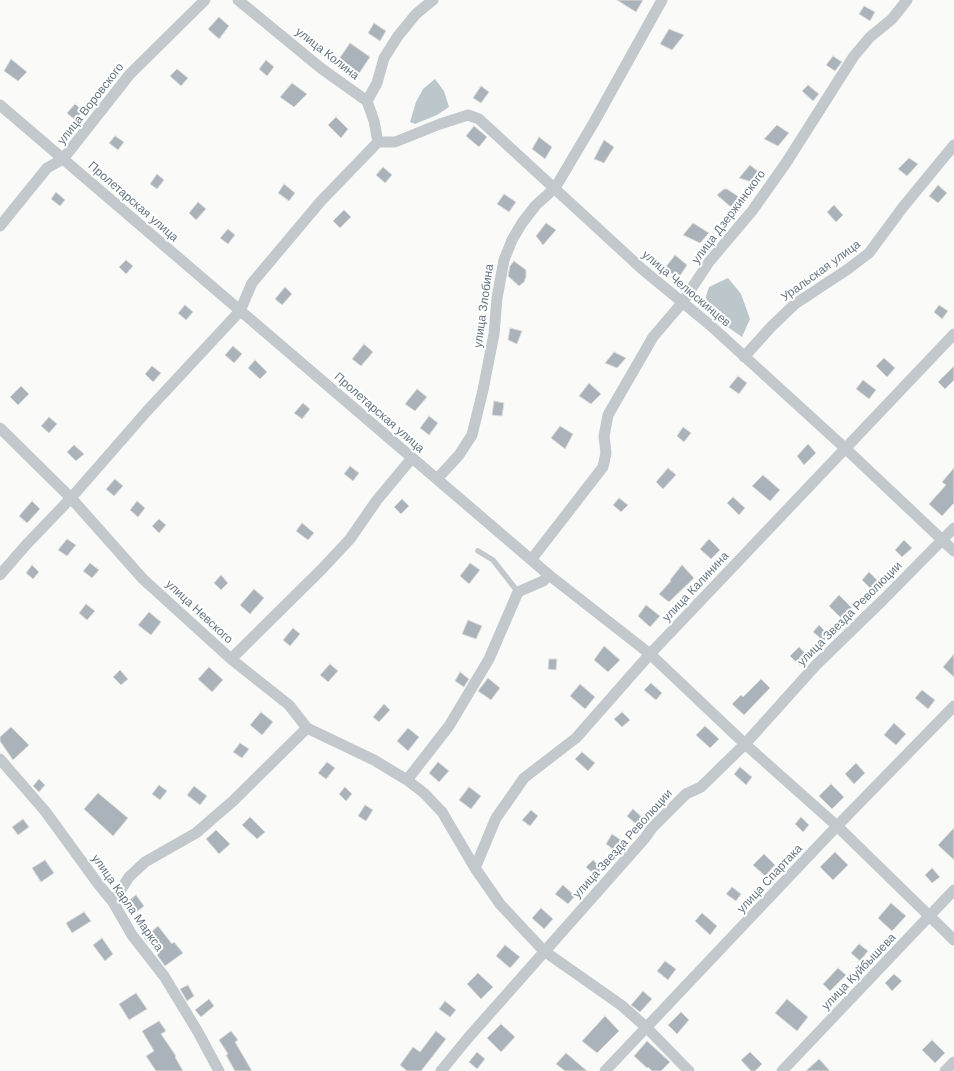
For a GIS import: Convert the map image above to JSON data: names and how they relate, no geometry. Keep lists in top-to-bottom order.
{
  "streets": {
    "street": [
      "улица Колина",
      "улица Воровского",
      "Пролетарская улица",
      "улица Дзержинского",
      "Уральская улица",
      "улица Челюскинцев",
      "улица Злобина",
      "улица Калинина",
      "улица Невского",
      "улица Звезда Революции",
      "улица Спартака",
      "улица Карла Маркса",
      "улица Куйбышева"
    ]
  },
  "crossings": [
    ["улица Воровского", "Пролетарская улица"],
    ["Пролетарская улица", "улица Дзержинского"],
    ["Пролетарская улица", "улица Злобина"],
    ["Пролетарская улица", "улица Калинина"],
    ["Пролетарская улица", "улица Звезда Революции"],
    ["Пролетарская улица", "улица Спартака"],
    ["Пролетарская улица", "улица Куйбышева"],
    ["улица Дзержинского", "улица Челюскинцев"],
    ["Уральская улица", "улица Челюскинцев"],
    ["улица Челюскинцев", "улица Злобина"],
    ["улица Челюскинцев", "улица Калинина"],
    ["улица Челюскинцев", "улица Звезда Революции"],
    ["улица Калинина", "улица Невского"],
    ["улица Невского", "улица Звезда Революции"],
    ["улица Невского", "улица Спартака"]
  ]
}
